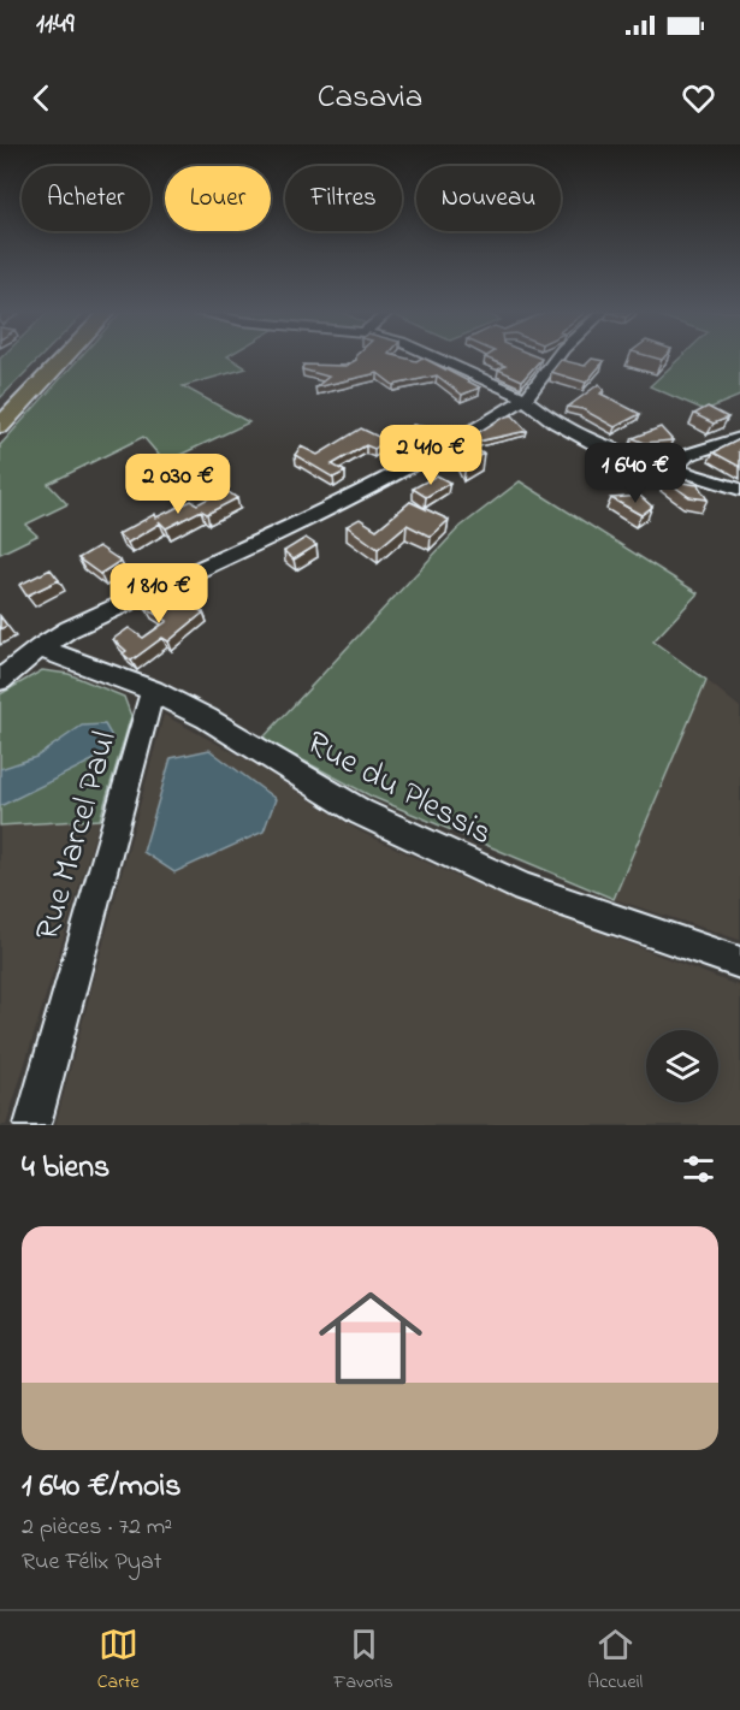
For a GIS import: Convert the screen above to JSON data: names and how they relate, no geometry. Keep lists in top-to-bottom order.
{
  "streets": {
    "street": ["Rue du Plessis", "Rue Marcel Paul"]
  },
  "crossings": [
    ["Rue du Plessis", "Rue Marcel Paul"]
  ],
  "page": {
    "status": "11:49",
    "header": "Casavia",
    "chip": [
      "Acheter",
      "Louer",
      "Filtres",
      "Nouveau"
    ],
    "price": [
      "2 410 €",
      "1 640 €",
      "2 030 €",
      "1 810 €"
    ],
    "heading": "4 biens",
    "list": [
      {
        "name": "1 640 €/mois",
        "note": "2 pièces · 72 m² · Rue Félix Pyat"
      }
    ],
    "tabs": ["Carte", "Favoris", "Accueil"]
  }
}
